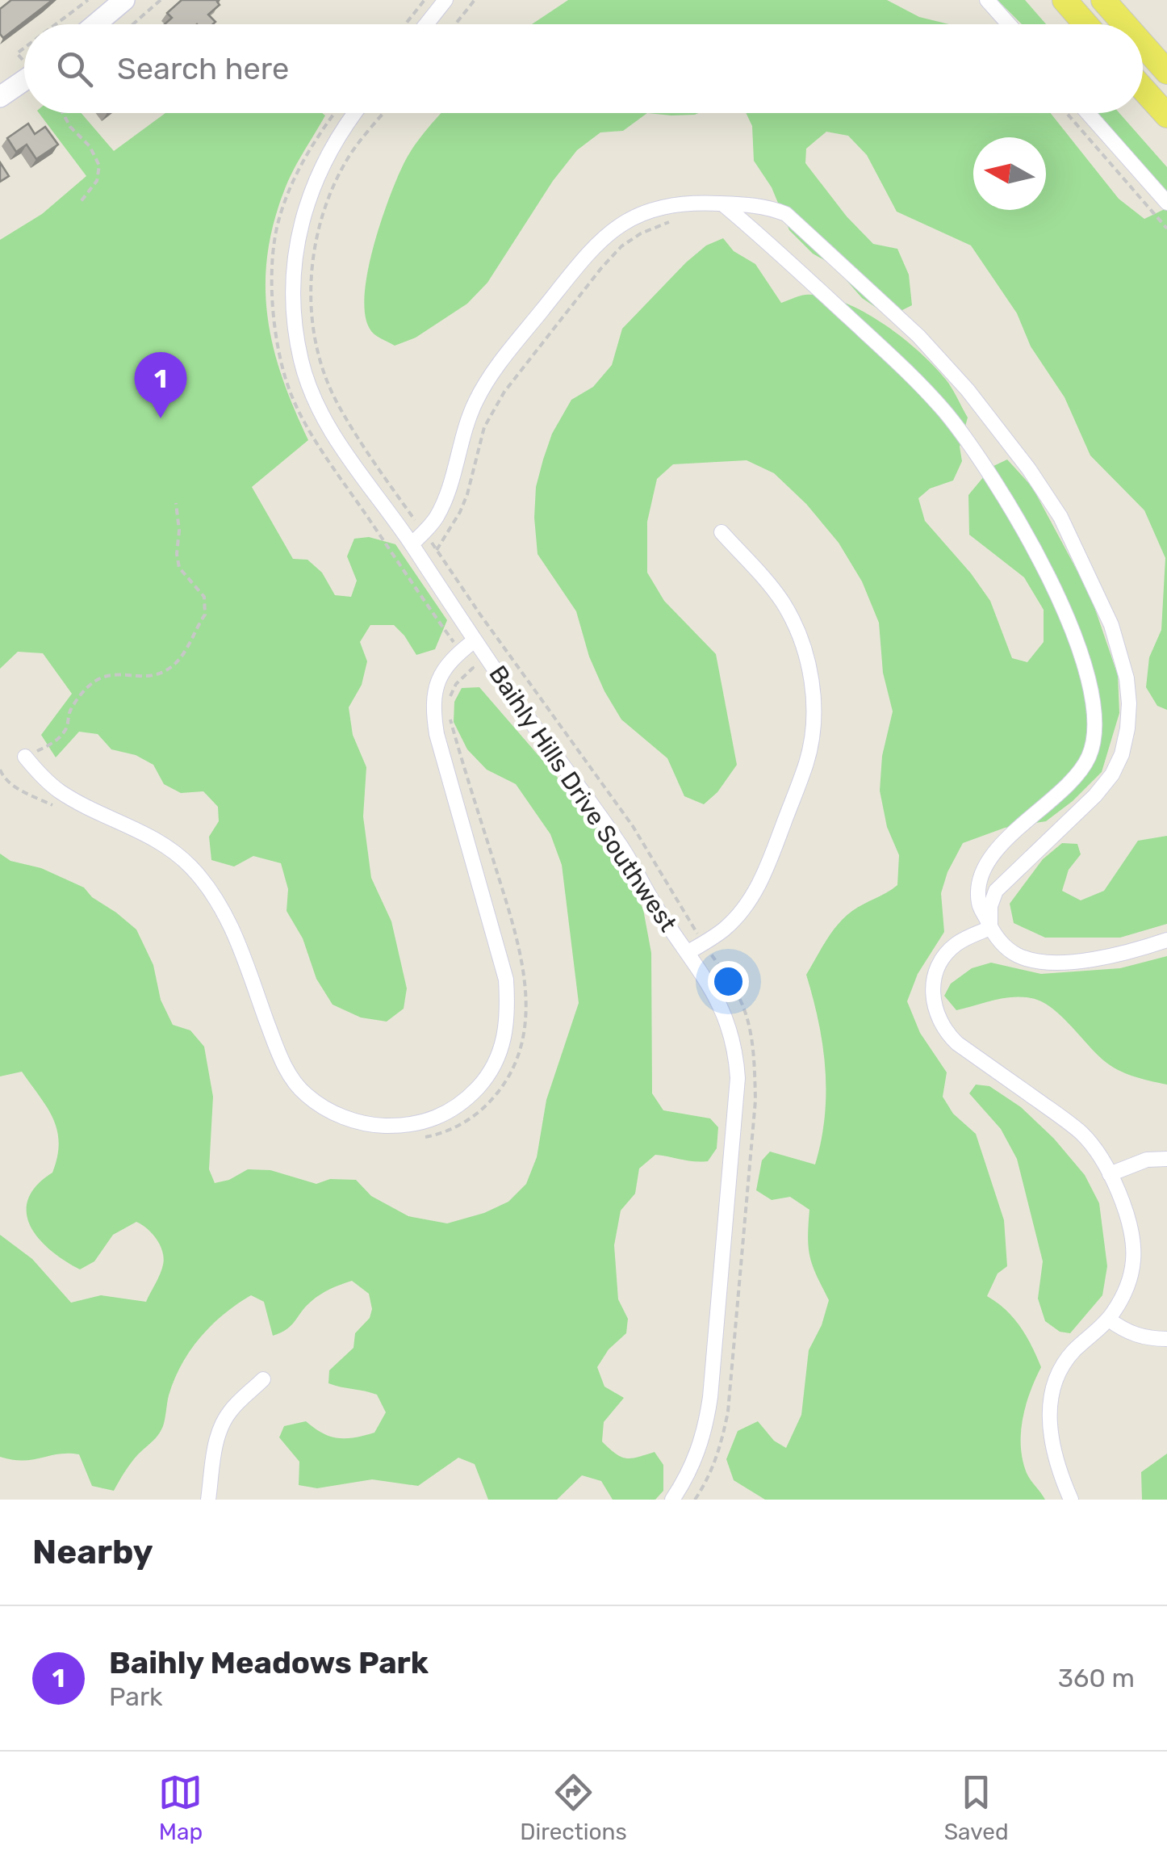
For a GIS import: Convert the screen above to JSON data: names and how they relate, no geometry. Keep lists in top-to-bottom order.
{
  "streets": {
    "street": ["Baihly Hills Drive Southwest"]
  },
  "north": "left",
  "page": {
    "search": "Search here",
    "pins": "1",
    "heading": "Nearby",
    "list": [
      {
        "mark": "1",
        "name": "Baihly Meadows Park",
        "note": "Park",
        "value": "360 m"
      }
    ],
    "nav": ["Map", "Directions", "Saved"]
  }
}
